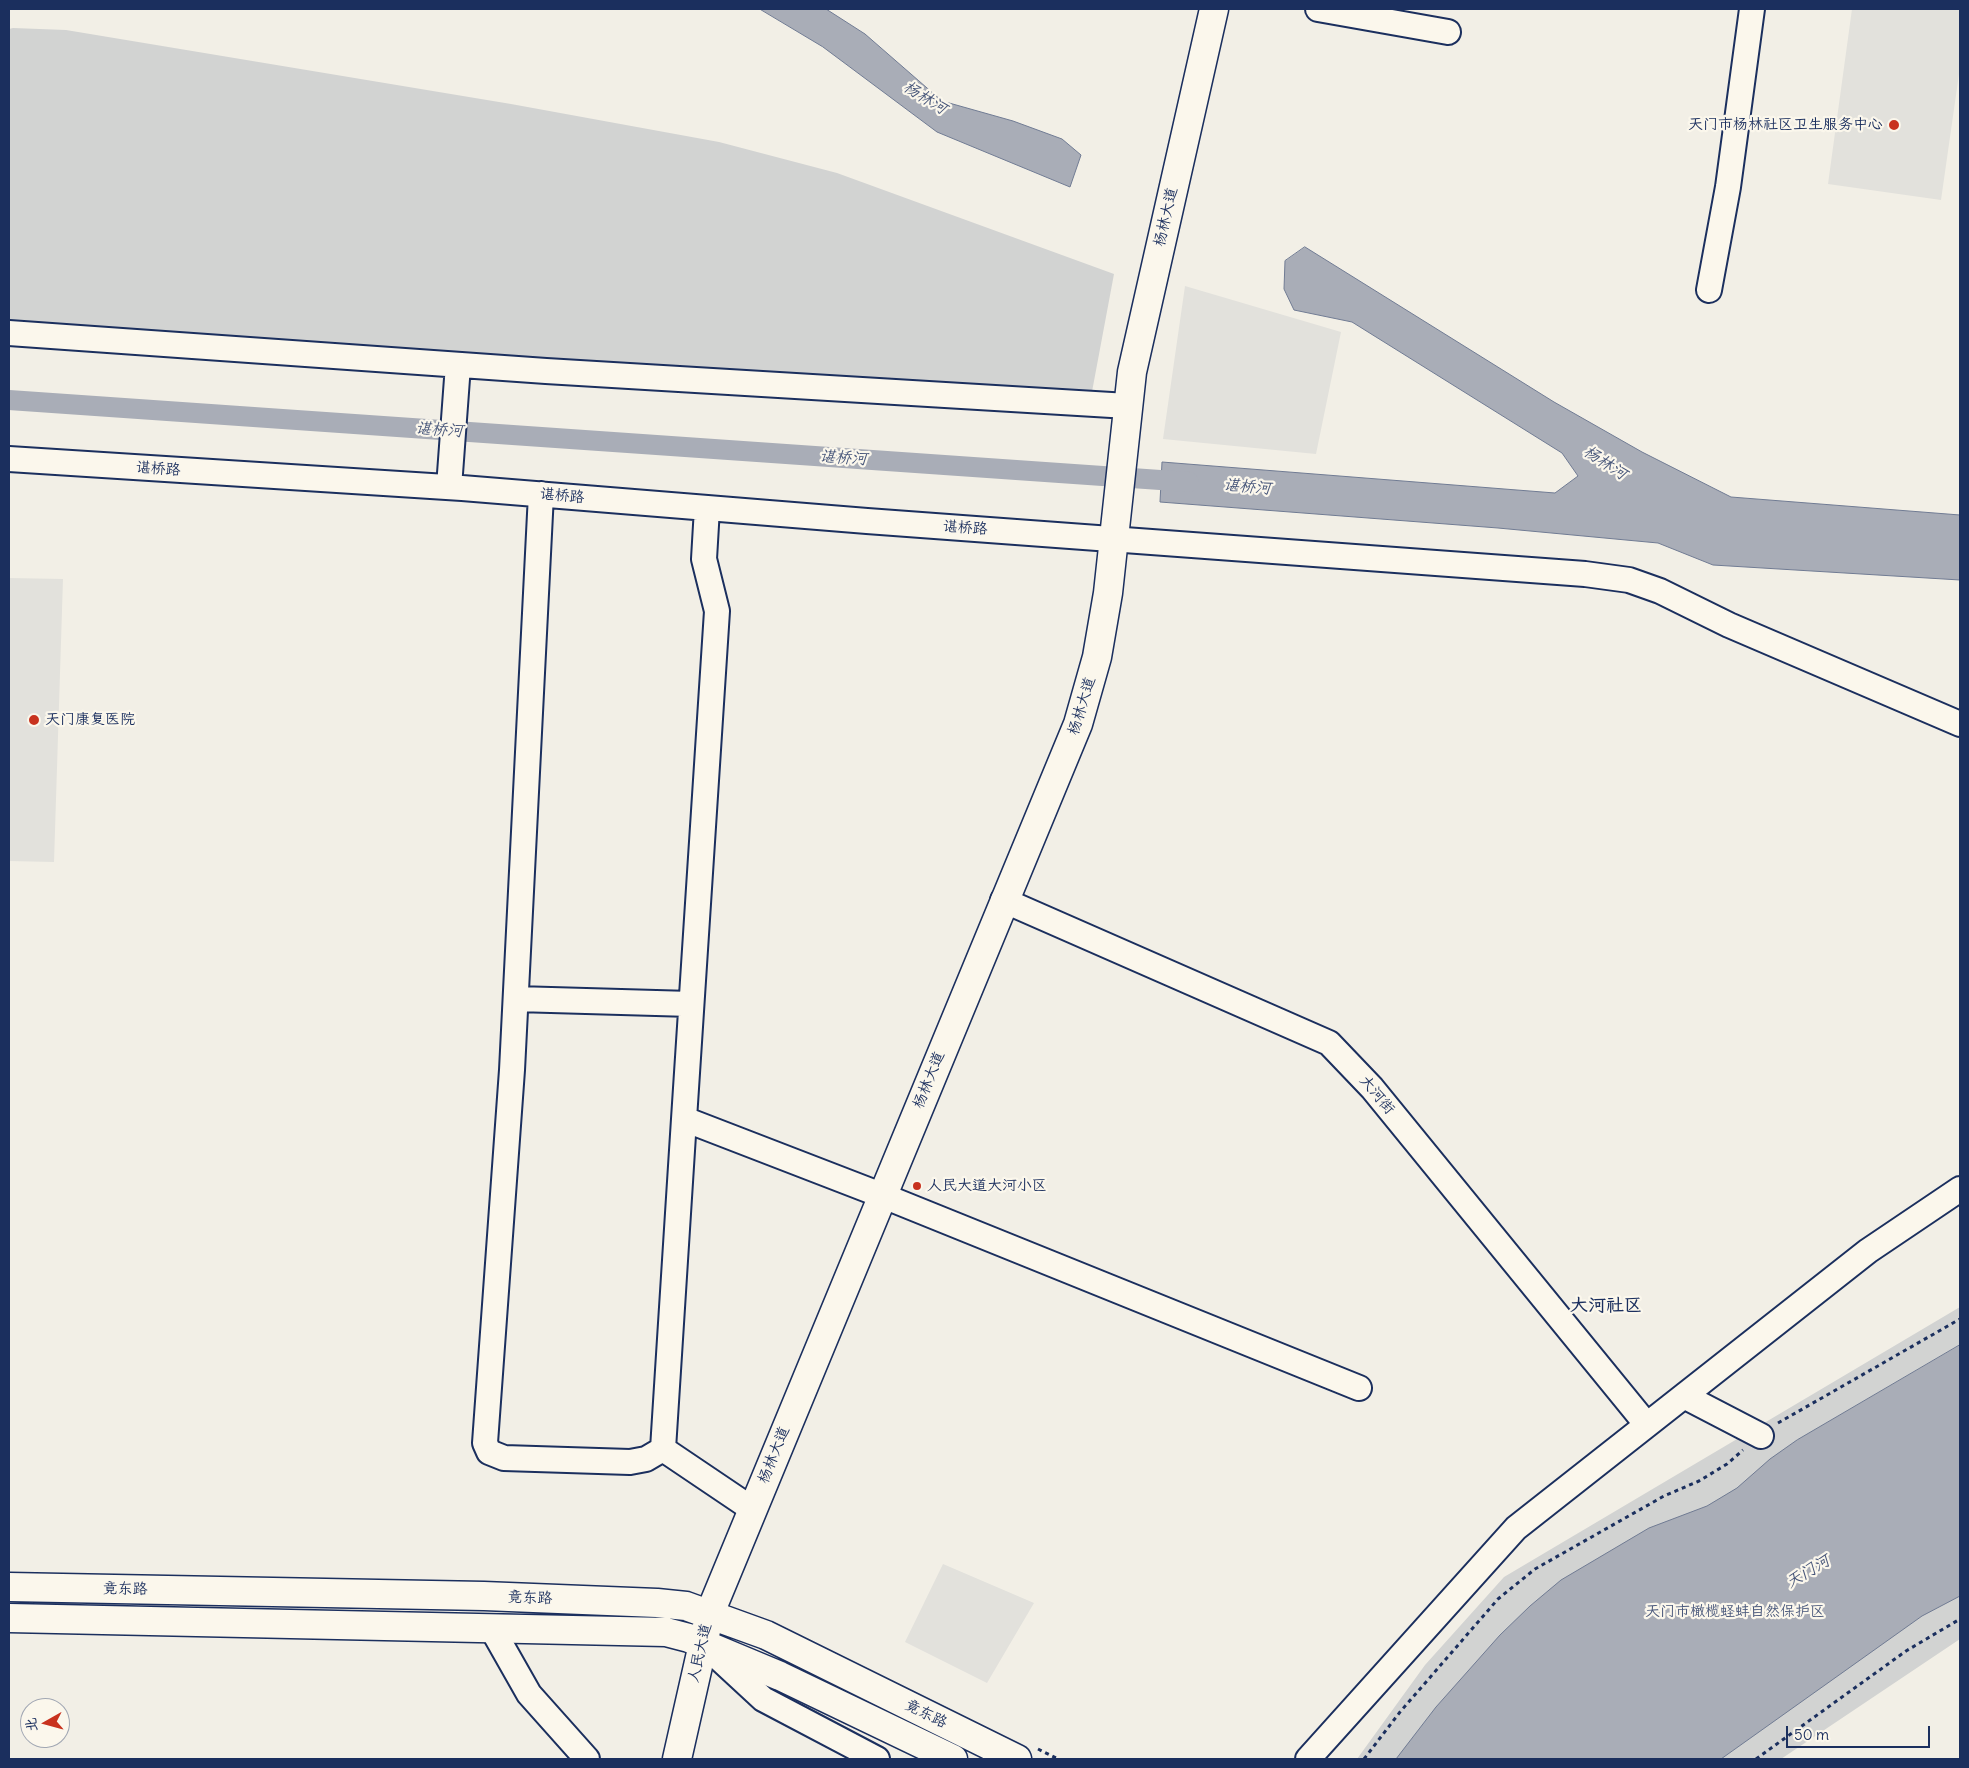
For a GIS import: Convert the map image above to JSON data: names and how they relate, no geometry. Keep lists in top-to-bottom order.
{
  "streets": {
    "main road": ["杨林大道", "竟东路", "人民大道"],
    "street": ["谌桥路", "大河街"]
  },
  "crossings": [
    ["杨林大道", "谌桥路"],
    ["杨林大道", "大河街"],
    ["杨林大道", "竟东路"],
    ["杨林大道", "人民大道"],
    ["竟东路", "人民大道"]
  ],
  "districts": ["大河社区"],
  "water": ["杨林河", "谌桥河", "天门河"],
  "parks": ["天门市橄榄蛏蚌自然保护区"],
  "places": ["天门市杨林社区卫生服务中心", "天门康复医院", "人民大道大河小区"],
  "scale_bar": "50 m",
  "north": "left"
}
